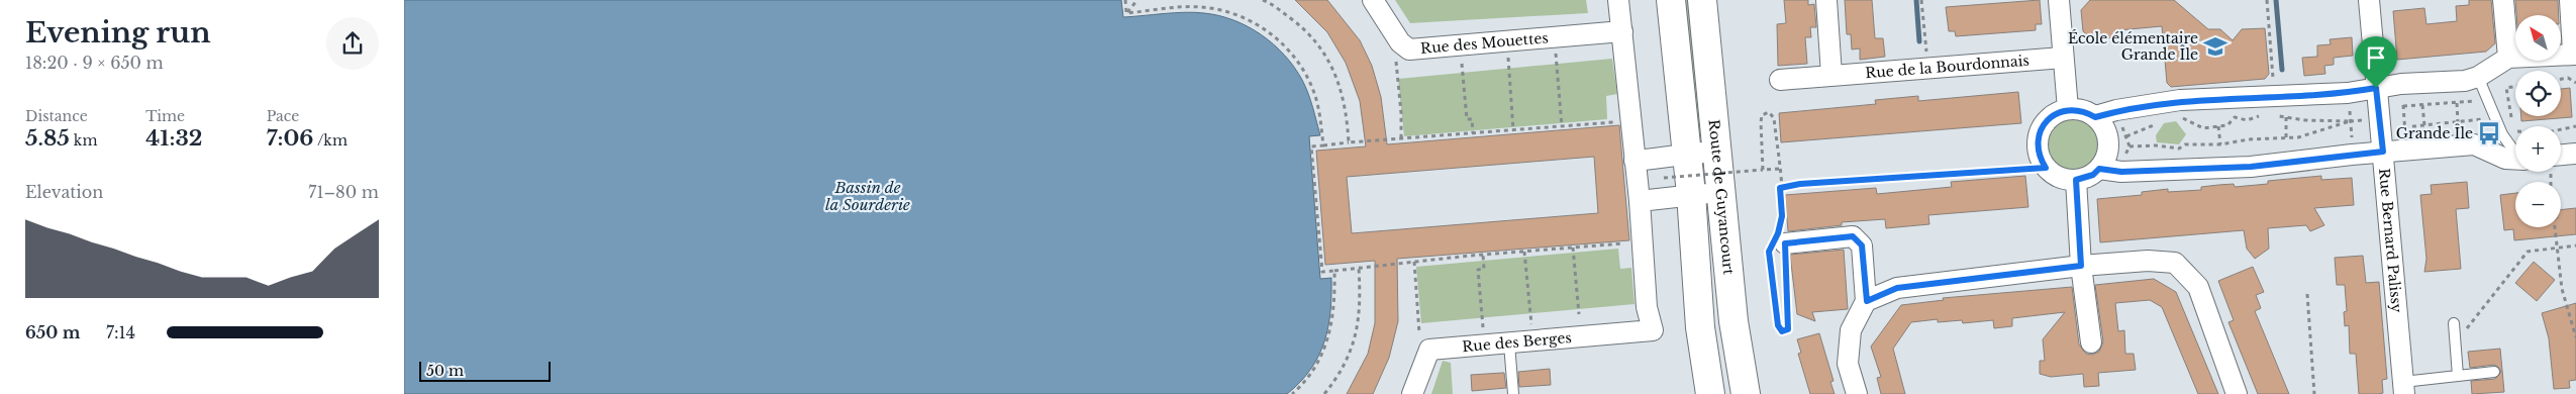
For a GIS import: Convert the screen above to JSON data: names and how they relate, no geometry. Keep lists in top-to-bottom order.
{
  "streets": {
    "main road": ["Route de Guyancourt"],
    "street": [
      "Rue des Mouettes",
      "Rue de la Bourdonnais",
      "Rue Bernard Palissy",
      "Rue des Berges"
    ]
  },
  "water": ["Bassin de la Sourderie"],
  "places": {
    "school or university": ["École élémentaire Grande Île"],
    "bus stop": ["Grande Île"]
  },
  "scale_bar": "50 m",
  "north": "top left",
  "page": {
    "heading": ["Evening run", "18:20 · 9 × 650 m"],
    "map_buttons": ["+", "−"],
    "stats": [
      ["Distance", "5.85 km"],
      ["Time", "41:32"],
      ["Pace", "7:06 /km"]
    ],
    "chart": ["Elevation", "71–80 m"],
    "list": [
      {
        "name": "650 m",
        "note": "7:14"
      }
    ],
    "scale": "50 m"
  }
}
